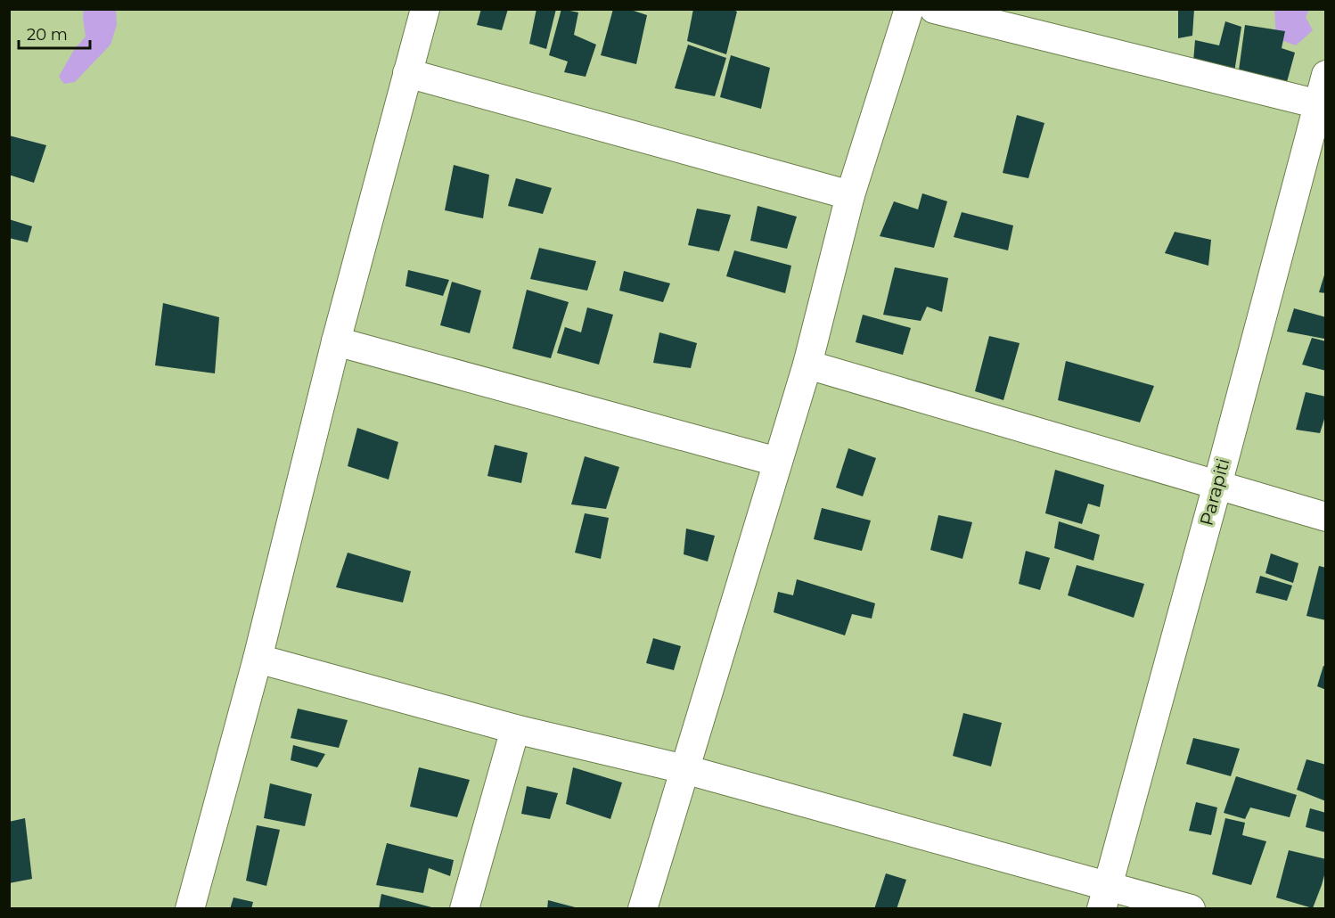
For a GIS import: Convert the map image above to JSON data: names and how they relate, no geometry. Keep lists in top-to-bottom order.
{
  "streets": {
    "street": ["Parapiti"]
  },
  "scale_bar": "20 m"
}
